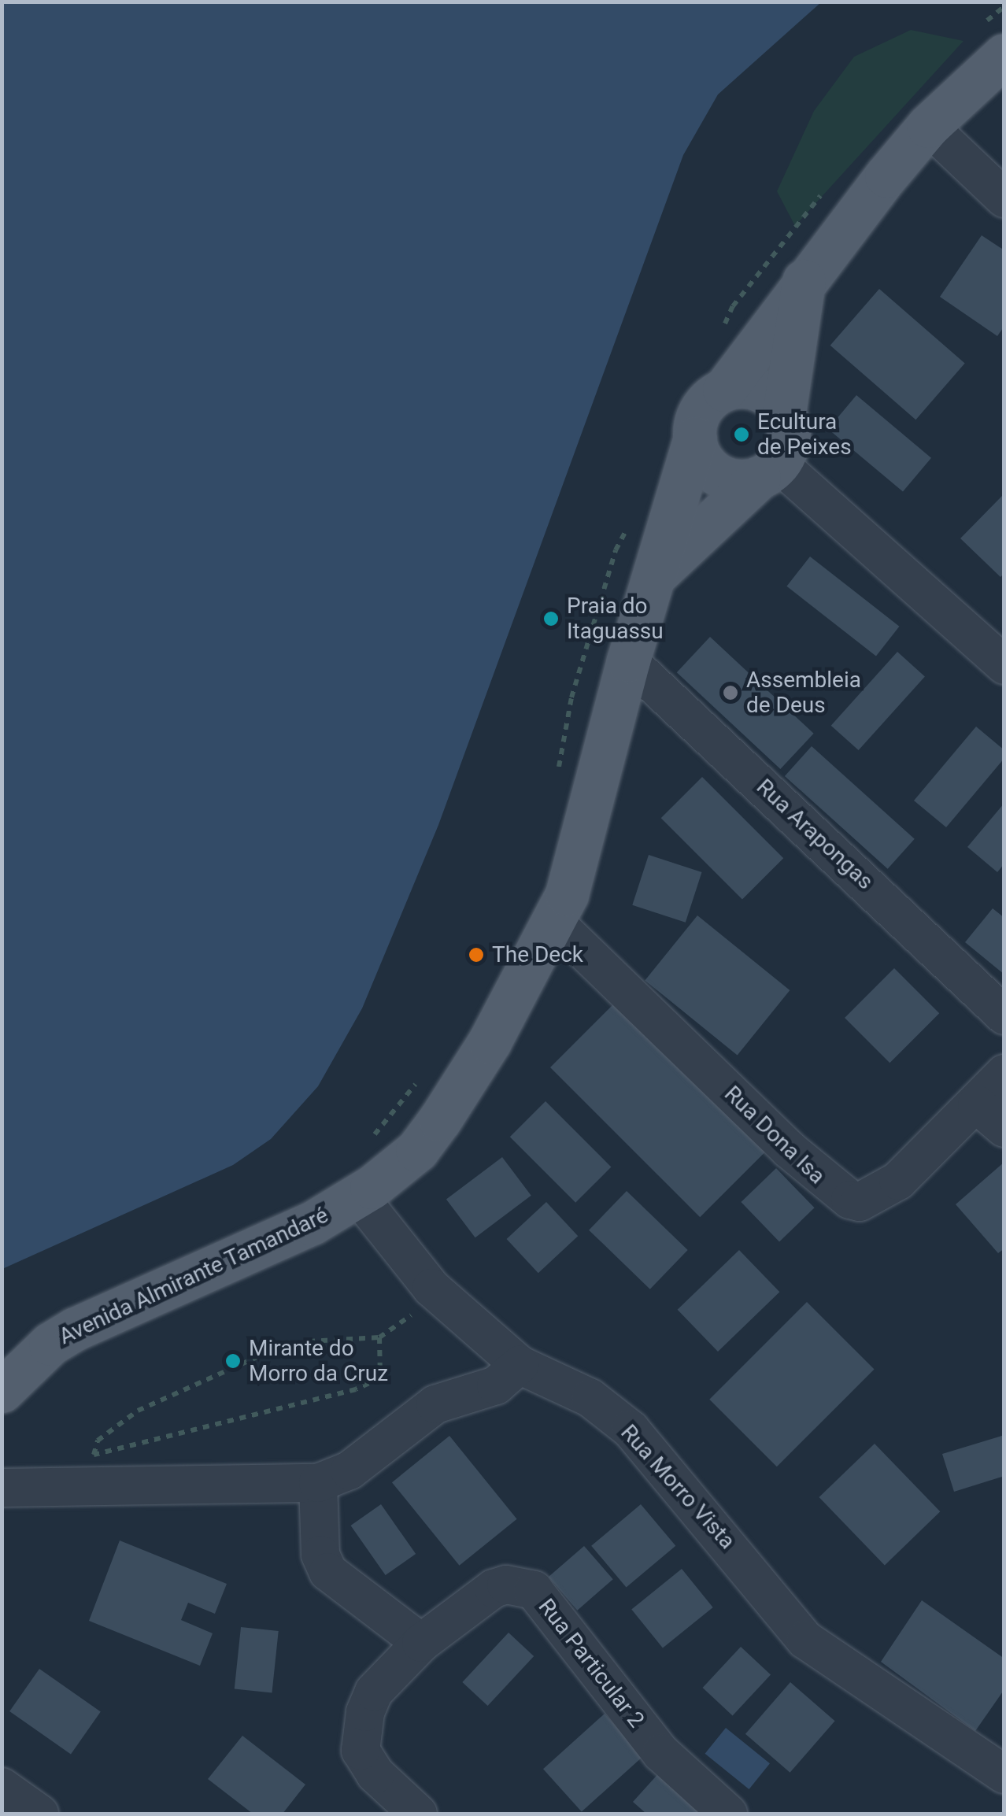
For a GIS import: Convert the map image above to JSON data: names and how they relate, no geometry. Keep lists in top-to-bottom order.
{
  "streets": {
    "main road": ["Avenida Almirante Tamandaré"],
    "street": [
      "Rua Arapongas",
      "Rua Dona Isa",
      "Rua Morro Vista",
      "Rua Particular 2"
    ]
  },
  "crossings": [
    ["Rua Arapongas", "Avenida Almirante Tamandaré"],
    ["Rua Dona Isa", "Avenida Almirante Tamandaré"],
    ["Avenida Almirante Tamandaré", "Rua Morro Vista"]
  ],
  "places": [
    "Ecultura de Peixes",
    "Praia do Itaguassu",
    "Assembleia de Deus",
    "The Deck",
    "Mirante do Morro da Cruz"
  ]
}
